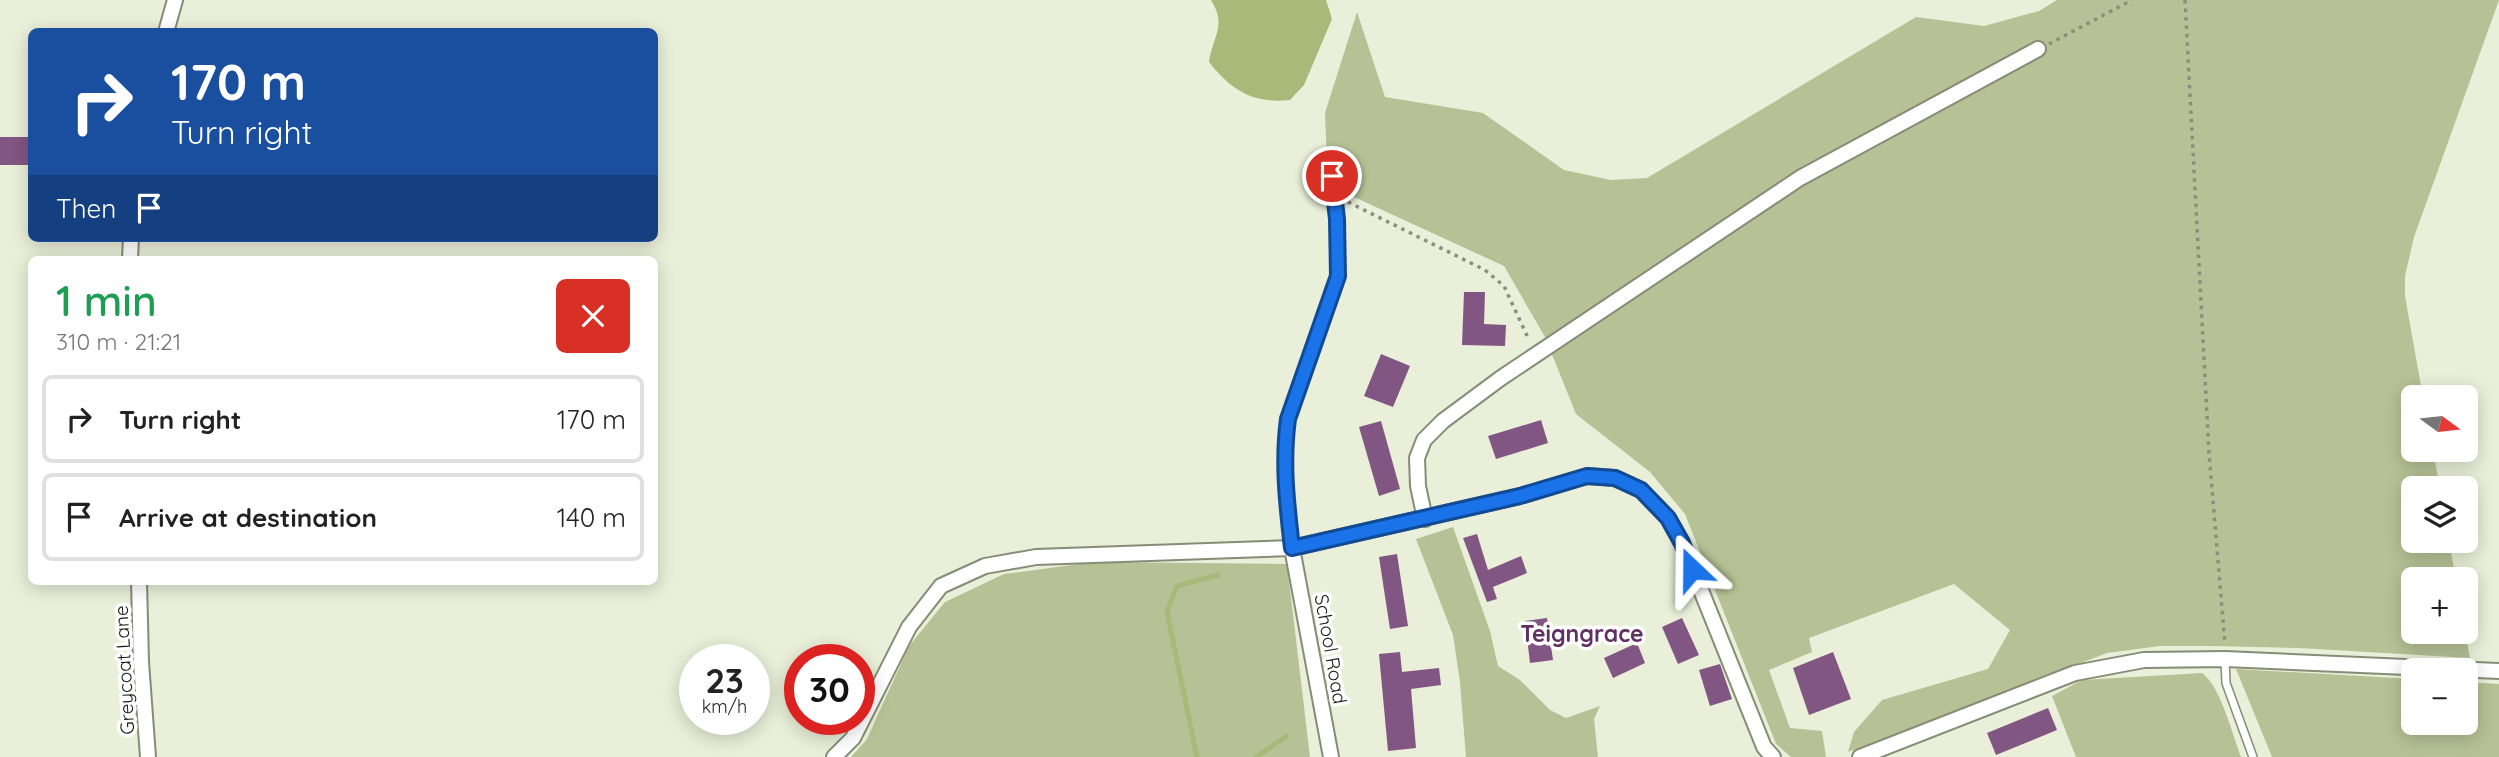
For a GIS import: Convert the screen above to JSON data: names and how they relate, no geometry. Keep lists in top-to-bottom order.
{
  "streets": {
    "street": ["School Road", "Greycoat Lane"]
  },
  "districts": ["Teigngrace"],
  "north": "right",
  "page": {
    "turn": ["170 m", "Turn right"],
    "then": "Then",
    "heading": ["1 min", "310 m · 21:21"],
    "list": [
      {
        "name": "Turn right",
        "value": "170 m"
      },
      {
        "name": "Arrive at destination",
        "value": "140 m"
      }
    ],
    "map_buttons": ["+", "−"],
    "speed": "23 km/h",
    "limit": "30"
  }
}
